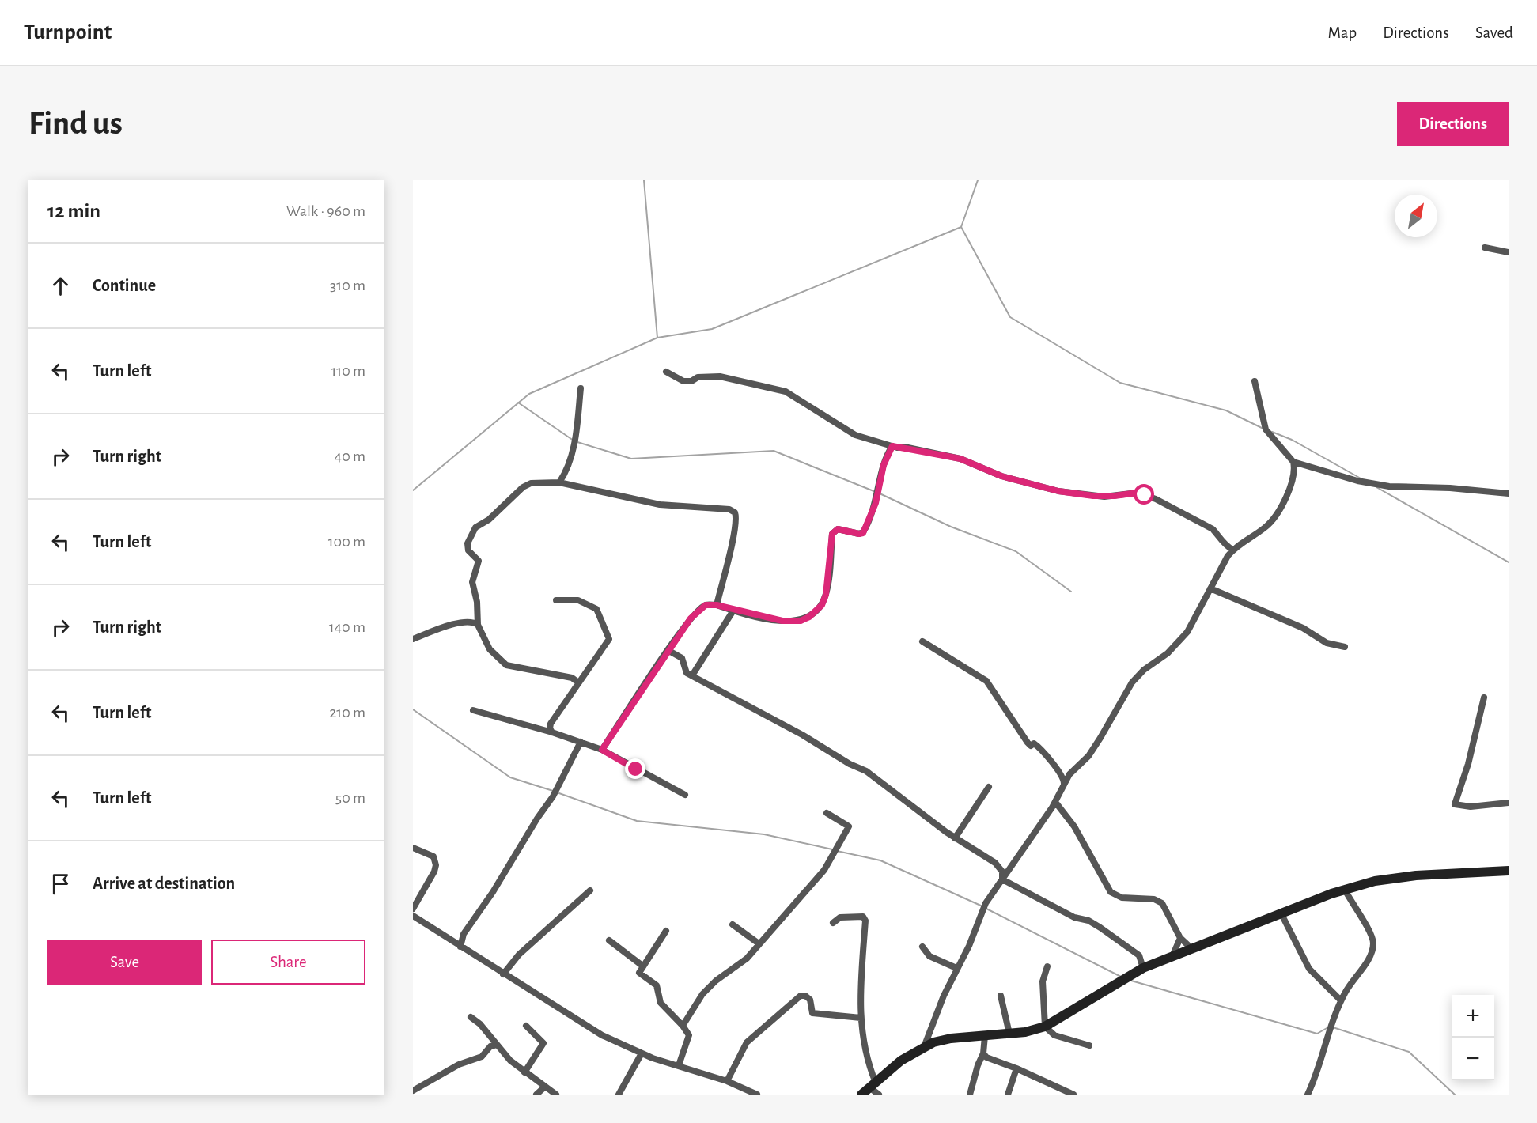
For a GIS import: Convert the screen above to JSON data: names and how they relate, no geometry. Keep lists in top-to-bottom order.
{
  "north": "top right",
  "page": {
    "header": "Turnpoint",
    "nav": ["Map", "Directions", "Saved"],
    "buttons": [
      "Directions",
      ["Save", "Share"]
    ],
    "title": "Find us",
    "heading": ["12 min", "Walk · 960 m"],
    "list": [
      ["Continue", "310 m"],
      ["Turn left", "110 m"],
      ["Turn right", "40 m"],
      ["Turn left", "100 m"],
      ["Turn right", "140 m"],
      ["Turn left", "210 m"],
      ["Turn left", "50 m"],
      "Arrive at destination"
    ],
    "map_buttons": ["+", "−"]
  }
}
